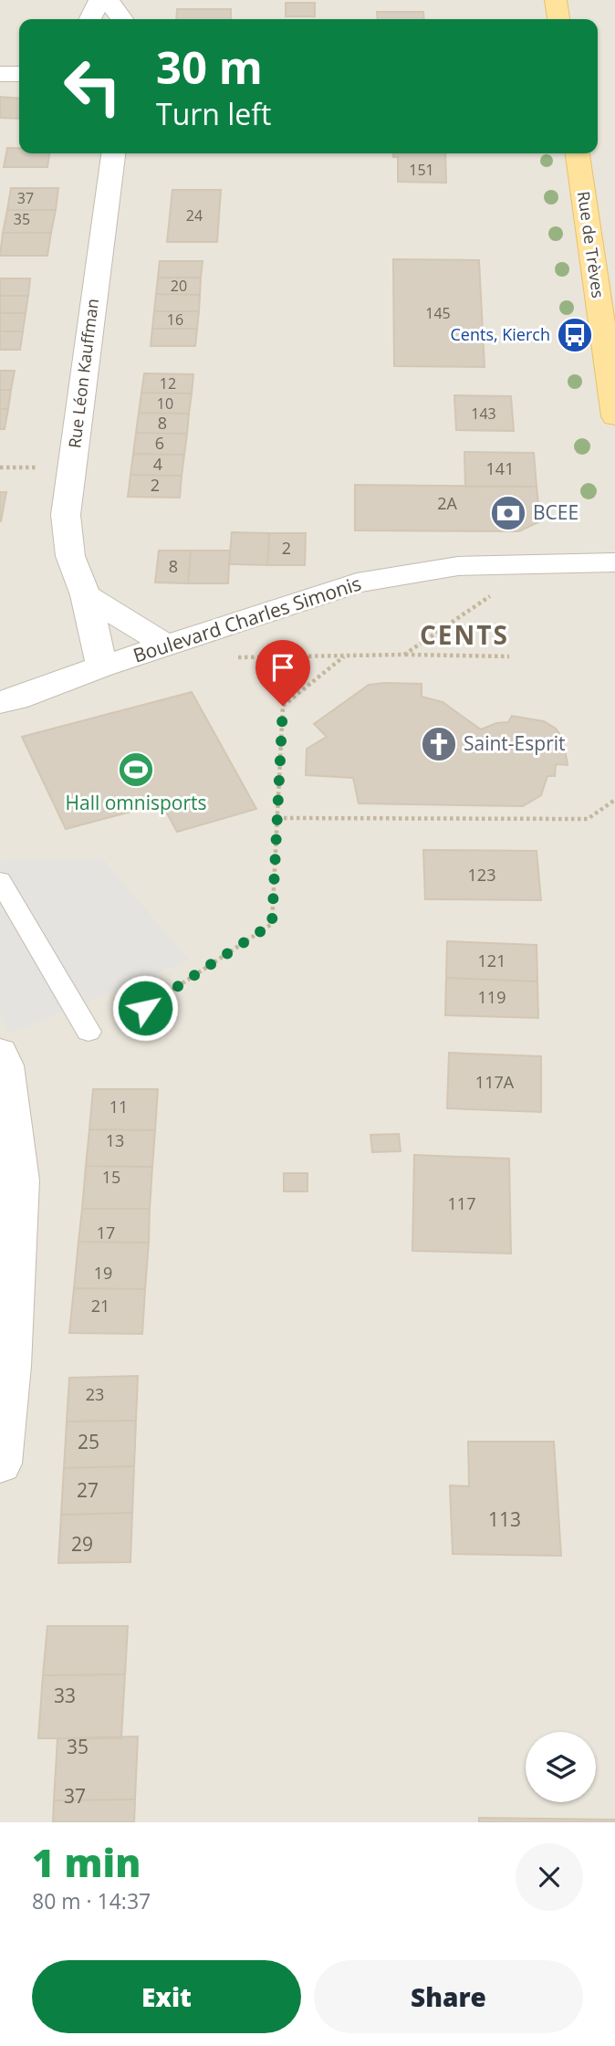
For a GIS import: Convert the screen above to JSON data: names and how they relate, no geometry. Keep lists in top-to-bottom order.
{
  "streets": {
    "main road": ["Rue de Trèves"],
    "street": ["Rue Léon Kauffman", "Boulevard Charles Simonis"]
  },
  "crossings": [
    ["Rue Léon Kauffman", "Boulevard Charles Simonis"]
  ],
  "districts": ["CENTS"],
  "places": {
    "bus stop": ["Cents, Kierch"],
    "bank": ["BCEE"],
    "church": ["Saint-Esprit"],
    "sports": ["Hall omnisports"]
  },
  "house_numbers": [
    "151",
    "37",
    "24",
    "35",
    "20",
    "145",
    "16",
    "12",
    "10",
    "143",
    "8",
    "6",
    "4",
    "141",
    "2",
    "2A",
    "2",
    "8",
    "123",
    "121",
    "119",
    "117A",
    "11",
    "13",
    "15",
    "117",
    "17",
    "19",
    "21",
    "23",
    "25",
    "27",
    "113",
    "29",
    "33",
    "35",
    "37"
  ],
  "page": {
    "turn": ["30 m", "Turn left"],
    "heading": ["1 min", "80 m · 14:37"],
    "buttons": ["Exit", "Share"]
  }
}
